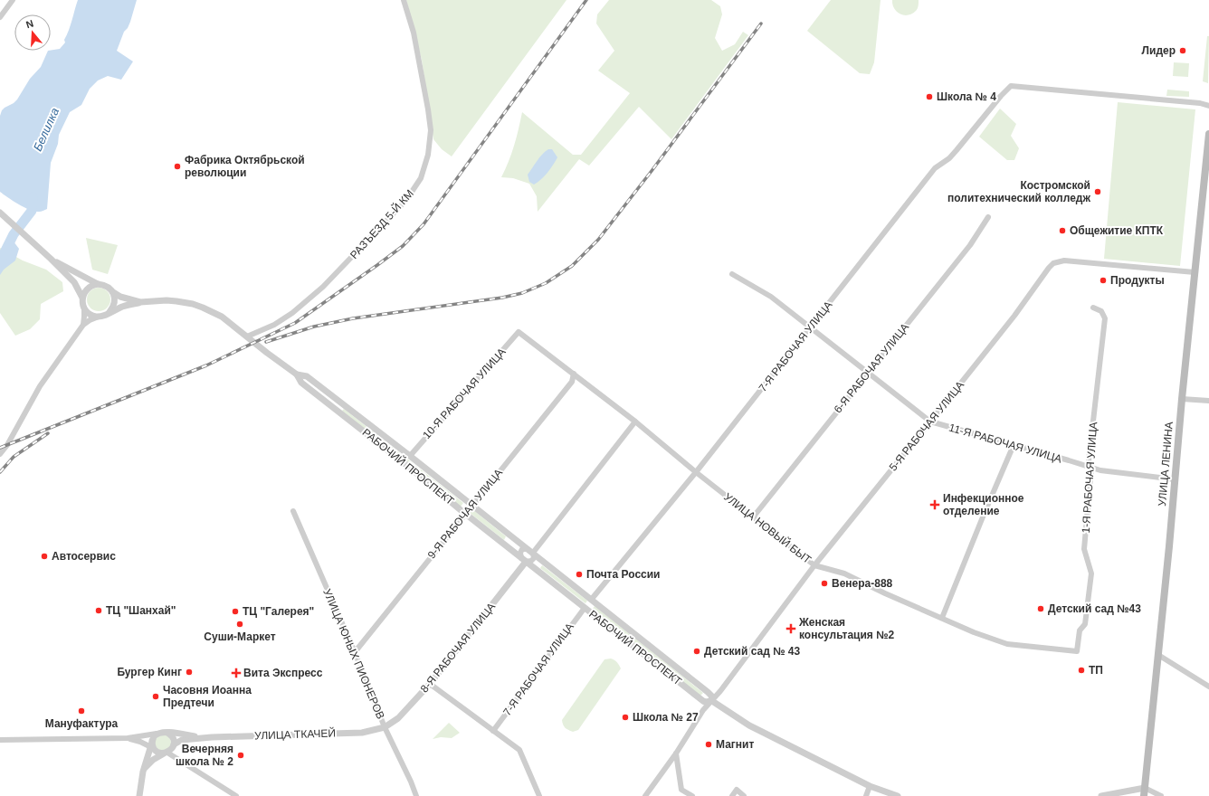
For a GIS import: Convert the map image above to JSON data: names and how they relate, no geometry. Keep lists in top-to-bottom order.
{
  "streets": {
    "main road": ["УЛИЦА ЛЕНИНА"],
    "street": [
      "РАЗЪЕЗД 5-Й КМ",
      "7-Я РАБОЧАЯ УЛИЦА",
      "6-Я РАБОЧАЯ УЛИЦА",
      "10-Я РАБОЧАЯ УЛИЦА",
      "5-Я РАБОЧАЯ УЛИЦА",
      "11-Я РАБОЧАЯ УЛИЦА",
      "РАБОЧИЙ ПРОСПЕКТ",
      "1-Я РАБОЧАЯ УЛИЦА",
      "9-Я РАБОЧАЯ УЛИЦА",
      "УЛИЦА НОВЫЙ БЫТ",
      "8-Я РАБОЧАЯ УЛИЦА",
      "УЛИЦА ЮНЫХ ПИОНЕРОВ",
      "УЛИЦА ТКАЧЕЙ"
    ]
  },
  "crossings": [
    ["РАЗЪЕЗД 5-Й КМ", "РАБОЧИЙ ПРОСПЕКТ"],
    ["7-Я РАБОЧАЯ УЛИЦА", "11-Я РАБОЧАЯ УЛИЦА"],
    ["7-Я РАБОЧАЯ УЛИЦА", "РАБОЧИЙ ПРОСПЕКТ"],
    ["7-Я РАБОЧАЯ УЛИЦА", "УЛИЦА НОВЫЙ БЫТ"],
    ["6-Я РАБОЧАЯ УЛИЦА", "11-Я РАБОЧАЯ УЛИЦА"],
    ["6-Я РАБОЧАЯ УЛИЦА", "УЛИЦА НОВЫЙ БЫТ"],
    ["10-Я РАБОЧАЯ УЛИЦА", "РАБОЧИЙ ПРОСПЕКТ"],
    ["10-Я РАБОЧАЯ УЛИЦА", "УЛИЦА НОВЫЙ БЫТ"],
    ["5-Я РАБОЧАЯ УЛИЦА", "11-Я РАБОЧАЯ УЛИЦА"],
    ["5-Я РАБОЧАЯ УЛИЦА", "УЛИЦА ЛЕНИНА"],
    ["5-Я РАБОЧАЯ УЛИЦА", "РАБОЧИЙ ПРОСПЕКТ"],
    ["5-Я РАБОЧАЯ УЛИЦА", "УЛИЦА НОВЫЙ БЫТ"],
    ["11-Я РАБОЧАЯ УЛИЦА", "УЛИЦА ЛЕНИНА"],
    ["11-Я РАБОЧАЯ УЛИЦА", "1-Я РАБОЧАЯ УЛИЦА"],
    ["РАБОЧИЙ ПРОСПЕКТ", "9-Я РАБОЧАЯ УЛИЦА"],
    ["РАБОЧИЙ ПРОСПЕКТ", "8-Я РАБОЧАЯ УЛИЦА"],
    ["1-Я РАБОЧАЯ УЛИЦА", "УЛИЦА НОВЫЙ БЫТ"],
    ["9-Я РАБОЧАЯ УЛИЦА", "УЛИЦА НОВЫЙ БЫТ"],
    ["9-Я РАБОЧАЯ УЛИЦА", "УЛИЦА ЮНЫХ ПИОНЕРОВ"],
    ["8-Я РАБОЧАЯ УЛИЦА", "УЛИЦА ЮНЫХ ПИОНЕРОВ"],
    ["8-Я РАБОЧАЯ УЛИЦА", "УЛИЦА ТКАЧЕЙ"],
    ["УЛИЦА ЮНЫХ ПИОНЕРОВ", "УЛИЦА ТКАЧЕЙ"]
  ],
  "water": ["Белилка"],
  "places": {
    "other": [
      "Лидер",
      "Школа № 4",
      "Фабрика Октябрьской революции",
      "Костромской политехнический колледж",
      "Общежитие КПТК",
      "Продукты",
      "Автосервис",
      "Почта России",
      "Венера-888",
      "Детский сад №43",
      "ТЦ \"Шанхай\"",
      "ТЦ \"Галерея\"",
      "Суши-Маркет",
      "Детский сад № 43",
      "ТП",
      "Бургер Кинг",
      "Часовня Иоанна Предтечи",
      "Мануфактура",
      "Школа № 27",
      "Магнит",
      "Вечерняя школа № 2"
    ],
    "health": ["Инфекционное отделение", "Женская консультация №2", "Вита Экспресс"]
  },
  "north": "top"
}
